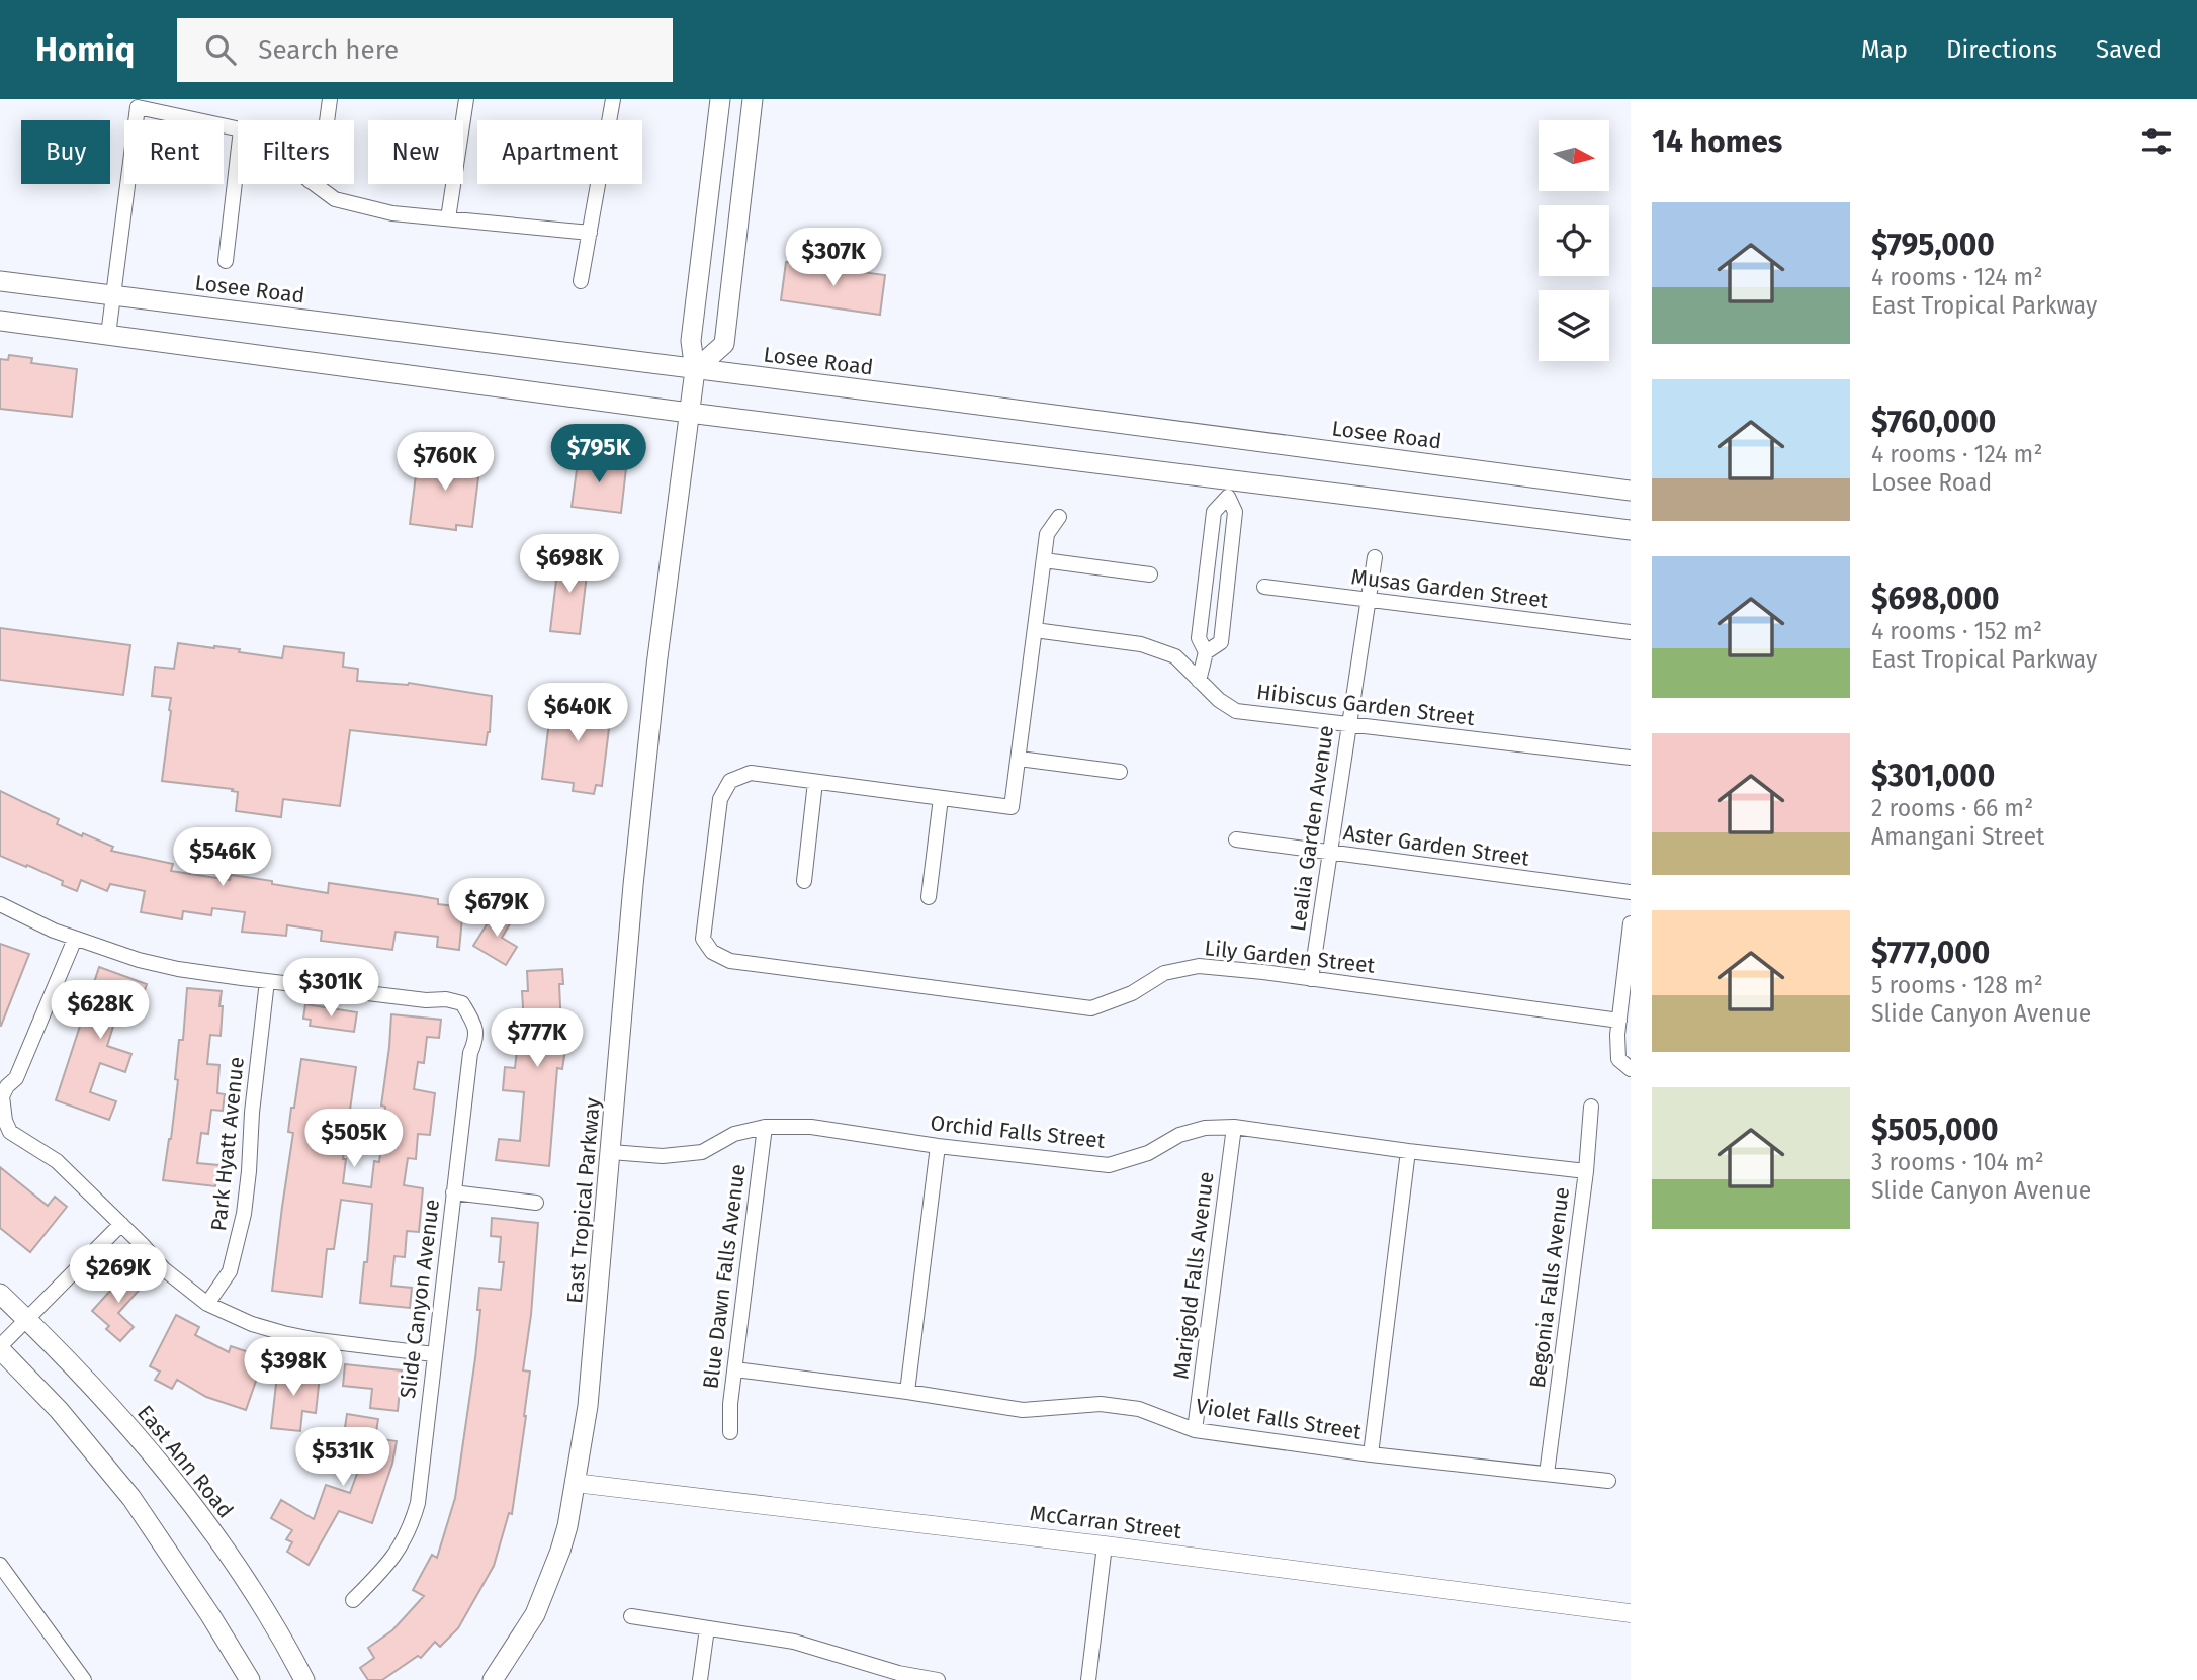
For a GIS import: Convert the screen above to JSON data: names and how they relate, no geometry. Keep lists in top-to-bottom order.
{
  "streets": {
    "main road": ["Losee Road", "East Tropical Parkway", "East Ann Road"],
    "street": [
      "Musas Garden Street",
      "Hibiscus Garden Street",
      "Lealia Garden Avenue",
      "Aster Garden Street",
      "Lily Garden Street",
      "Orchid Falls Street",
      "Park Hyatt Avenue",
      "Marigold Falls Avenue",
      "Blue Dawn Falls Avenue",
      "Begonia Falls Avenue",
      "Slide Canyon Avenue",
      "Violet Falls Street",
      "McCarran Street"
    ]
  },
  "crossings": [
    ["Losee Road", "East Tropical Parkway"],
    ["Musas Garden Street", "Lealia Garden Avenue"],
    ["Hibiscus Garden Street", "Lealia Garden Avenue"],
    ["Lealia Garden Avenue", "Aster Garden Street"],
    ["Lealia Garden Avenue", "Lily Garden Street"],
    ["Orchid Falls Street", "East Tropical Parkway"],
    ["Orchid Falls Street", "Marigold Falls Avenue"],
    ["Orchid Falls Street", "Blue Dawn Falls Avenue"],
    ["Orchid Falls Street", "Begonia Falls Avenue"],
    ["Park Hyatt Avenue", "Slide Canyon Avenue"],
    ["East Tropical Parkway", "McCarran Street"],
    ["Marigold Falls Avenue", "Violet Falls Street"],
    ["Blue Dawn Falls Avenue", "Violet Falls Street"],
    ["Begonia Falls Avenue", "Violet Falls Street"]
  ],
  "north": "right",
  "page": {
    "header": "Homiq",
    "search": "Search here",
    "nav": ["Map", "Directions", "Saved"],
    "heading": "14 homes",
    "chip": [
      "Buy",
      "Rent",
      "Filters",
      "New",
      "Apartment"
    ],
    "list": [
      {
        "name": "$795,000",
        "note": "4 rooms · 124 m² · East Tropical Parkway"
      },
      {
        "name": "$760,000",
        "note": "4 rooms · 124 m² · Losee Road"
      },
      {
        "name": "$698,000",
        "note": "4 rooms · 152 m² · East Tropical Parkway"
      },
      {
        "name": "$301,000",
        "note": "2 rooms · 66 m² · Amangani Street"
      },
      {
        "name": "$777,000",
        "note": "5 rooms · 128 m² · Slide Canyon Avenue"
      },
      {
        "name": "$505,000",
        "note": "3 rooms · 104 m² · Slide Canyon Avenue"
      }
    ],
    "price": [
      "$307K",
      "$795K",
      "$760K",
      "$698K",
      "$640K",
      "$546K",
      "$679K",
      "$301K",
      "$628K",
      "$777K",
      "$505K",
      "$269K",
      "$398K",
      "$531K"
    ]
  }
}
